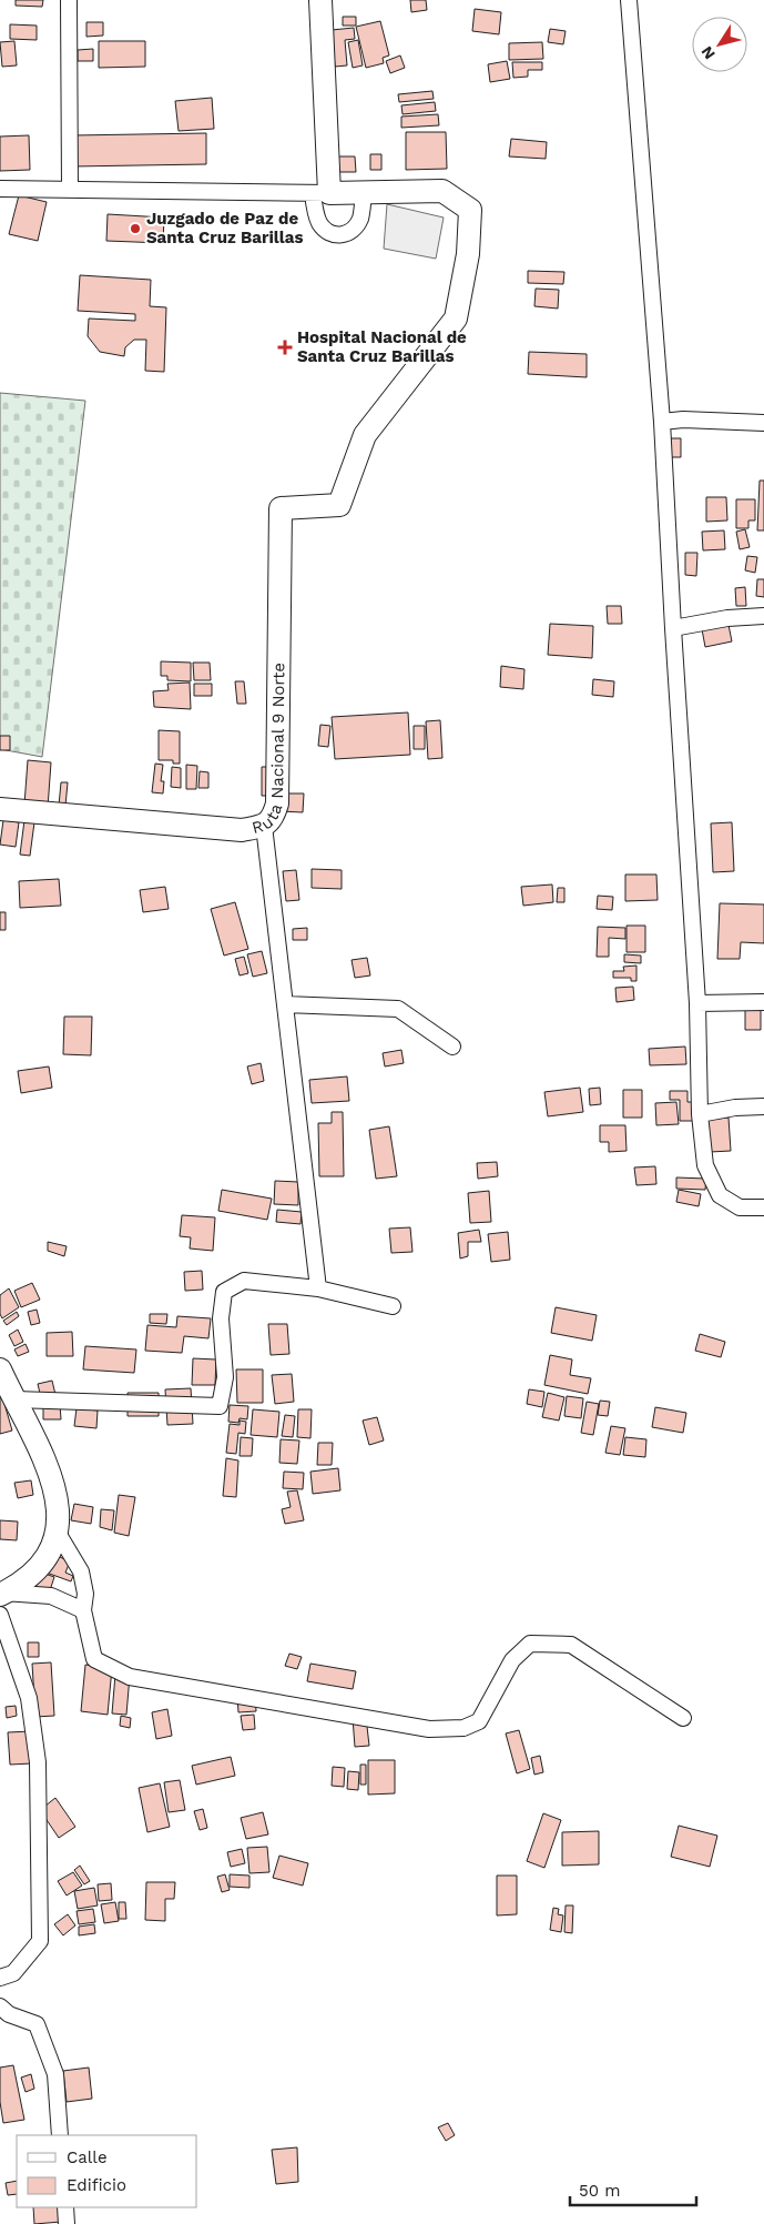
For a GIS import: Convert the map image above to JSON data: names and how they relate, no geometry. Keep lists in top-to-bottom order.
{
  "streets": {
    "street": ["Ruta Nacional 9 Norte"]
  },
  "places": {
    "other": ["Juzgado de Paz de Santa Cruz Barillas"],
    "health": ["Hospital Nacional de Santa Cruz Barillas"]
  },
  "legend": ["Calle", "Edificio"],
  "scale_bar": "50 m",
  "north": "bottom left"
}
